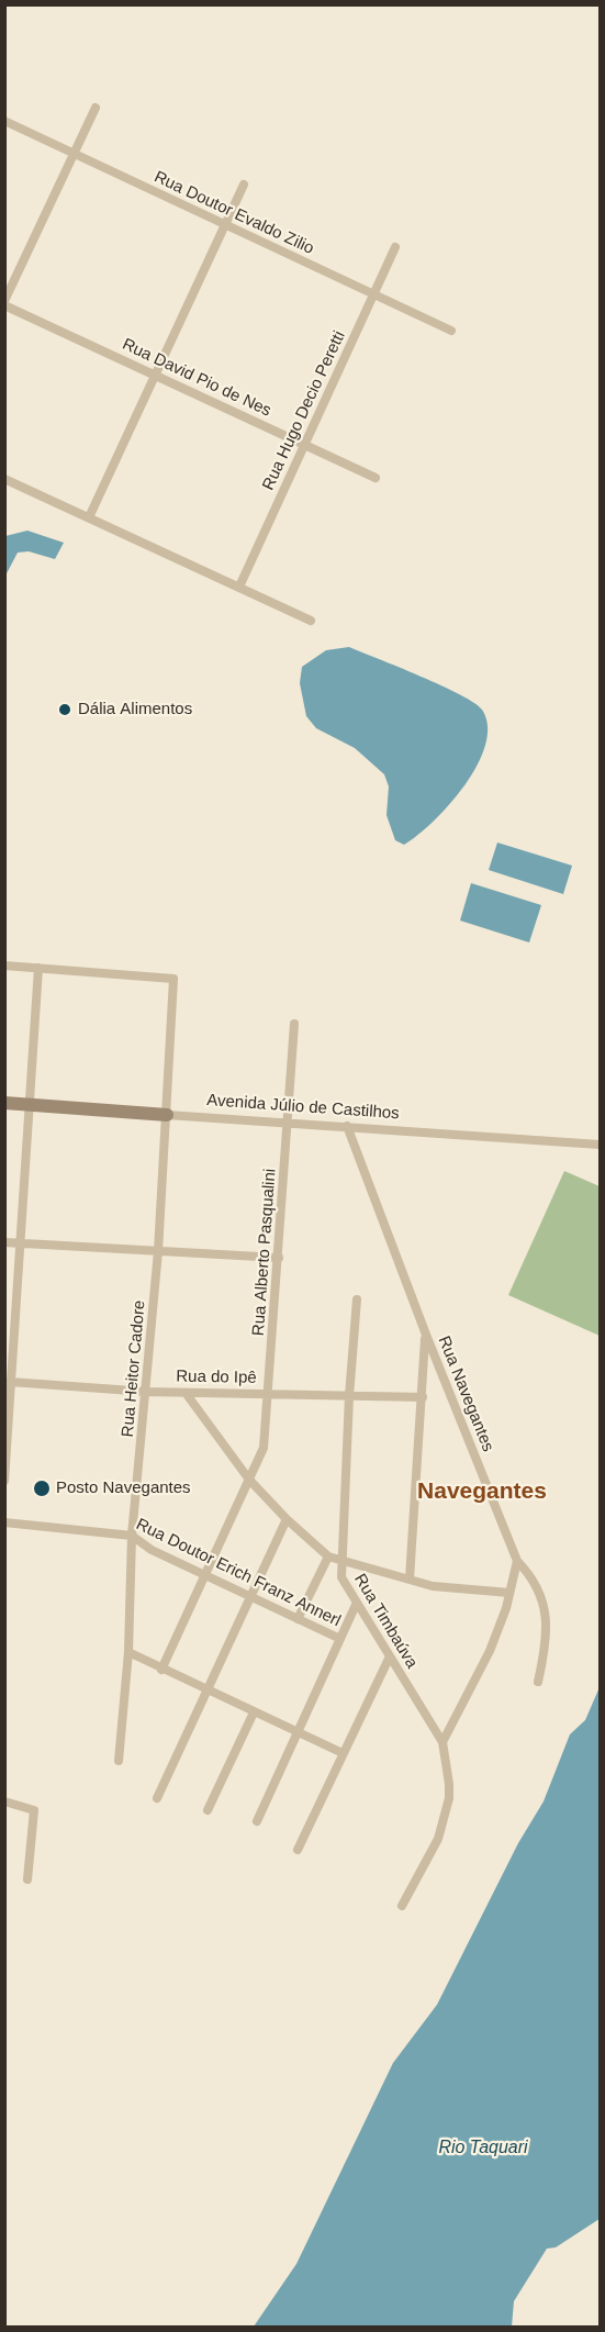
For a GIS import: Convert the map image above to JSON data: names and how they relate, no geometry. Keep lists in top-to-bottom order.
{
  "streets": {
    "street": [
      "Rua Doutor Evaldo Zilio",
      "Rua David Pio de Nes",
      "Rua Hugo Decio Peretti",
      "Avenida Júlio de Castilhos",
      "Rua Alberto Pasqualini",
      "Rua Heitor Cadore",
      "Rua do Ipê",
      "Rua Navegantes",
      "Rua Doutor Erich Franz Annerl",
      "Rua Timbaúva"
    ]
  },
  "crossings": [
    ["Rua Doutor Evaldo Zilio", "Rua Hugo Decio Peretti"],
    ["Rua David Pio de Nes", "Rua Hugo Decio Peretti"],
    ["Avenida Júlio de Castilhos", "Rua Alberto Pasqualini"],
    ["Avenida Júlio de Castilhos", "Rua Heitor Cadore"],
    ["Avenida Júlio de Castilhos", "Rua Navegantes"],
    ["Rua Alberto Pasqualini", "Rua do Ipê"],
    ["Rua Alberto Pasqualini", "Rua Doutor Erich Franz Annerl"],
    ["Rua Heitor Cadore", "Rua do Ipê"],
    ["Rua Heitor Cadore", "Rua Doutor Erich Franz Annerl"]
  ],
  "districts": ["Navegantes"],
  "water": ["Rio Taquari"],
  "places": ["Dália Alimentos", "Posto Navegantes"]
}
